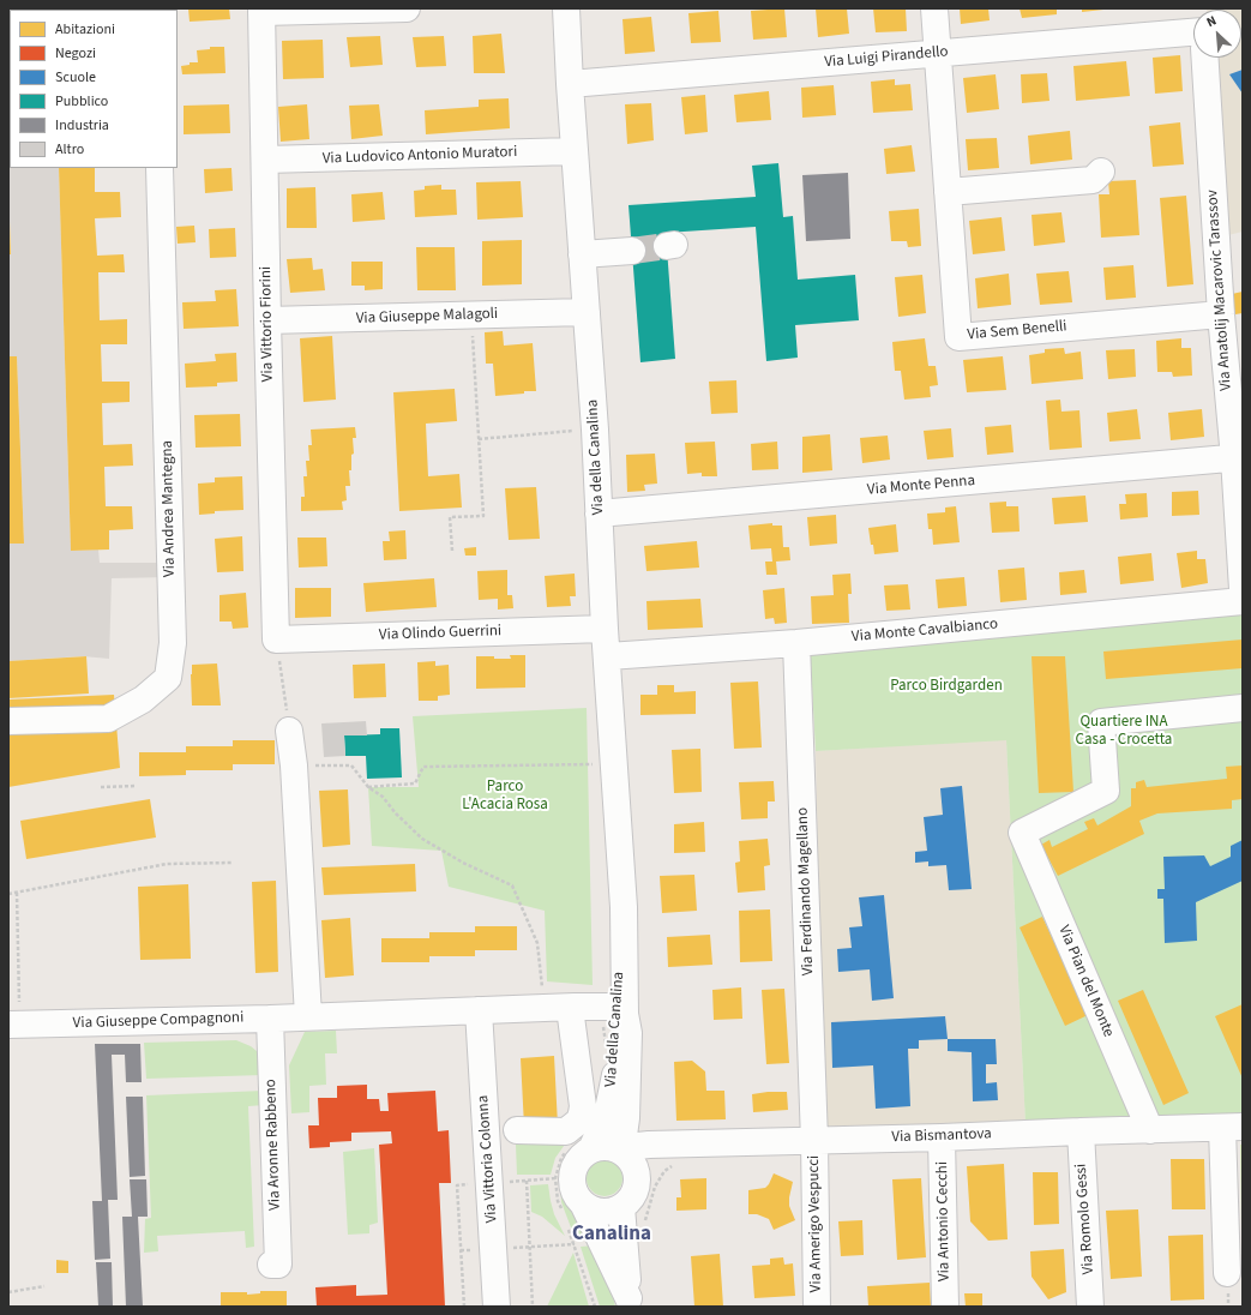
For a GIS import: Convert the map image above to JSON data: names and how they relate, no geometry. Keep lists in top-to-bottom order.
{
  "streets": {
    "street": [
      "Via Luigi Pirandello",
      "Via Ludovico Antonio Muratori",
      "Via Anatolij Macarovic Tarassov",
      "Via Giuseppe Malagoli",
      "Via Vittorio Fiorini",
      "Via Sem Benelli",
      "Via della Canalina",
      "Via Monte Penna",
      "Via Andrea Mantegna",
      "Via Monte Cavalbianco",
      "Via Olindo Guerrini",
      "Via Ferdinando Magellano",
      "Via Pian del Monte",
      "Via Giuseppe Compagnoni",
      "Via Bismantova",
      "Via Aronne Rabbeno",
      "Via Vittoria Colonna",
      "Via Romolo Gessi",
      "Via Antonio Cecchi",
      "Via Amerigo Vespucci"
    ]
  },
  "crossings": [
    ["Via Luigi Pirandello", "Via Sem Benelli"],
    ["Via Luigi Pirandello", "Via della Canalina"],
    ["Via Ludovico Antonio Muratori", "Via Vittorio Fiorini"],
    ["Via Ludovico Antonio Muratori", "Via della Canalina"],
    ["Via Anatolij Macarovic Tarassov", "Via Sem Benelli"],
    ["Via Anatolij Macarovic Tarassov", "Via Monte Penna"],
    ["Via Giuseppe Malagoli", "Via Vittorio Fiorini"],
    ["Via Giuseppe Malagoli", "Via della Canalina"],
    ["Via Vittorio Fiorini", "Via Olindo Guerrini"],
    ["Via della Canalina", "Via Monte Penna"],
    ["Via della Canalina", "Via Monte Cavalbianco"],
    ["Via della Canalina", "Via Olindo Guerrini"],
    ["Via della Canalina", "Via Giuseppe Compagnoni"],
    ["Via della Canalina", "Via Bismantova"],
    ["Via Monte Cavalbianco", "Via Ferdinando Magellano"],
    ["Via Ferdinando Magellano", "Via Bismantova"],
    ["Via Ferdinando Magellano", "Via Amerigo Vespucci"],
    ["Via Pian del Monte", "Via Bismantova"],
    ["Via Giuseppe Compagnoni", "Via Aronne Rabbeno"],
    ["Via Giuseppe Compagnoni", "Via Vittoria Colonna"],
    ["Via Bismantova", "Via Romolo Gessi"],
    ["Via Bismantova", "Via Antonio Cecchi"],
    ["Via Bismantova", "Via Amerigo Vespucci"]
  ],
  "districts": ["Canalina"],
  "parks": ["Parco Birdgarden", "Quartiere INA Casa - Crocetta", "Parco L'Acacia Rosa"],
  "legend": [
    "Abitazioni",
    "Negozi",
    "Scuole",
    "Pubblico",
    "Industria",
    "Altro"
  ],
  "north": "top left"
}
